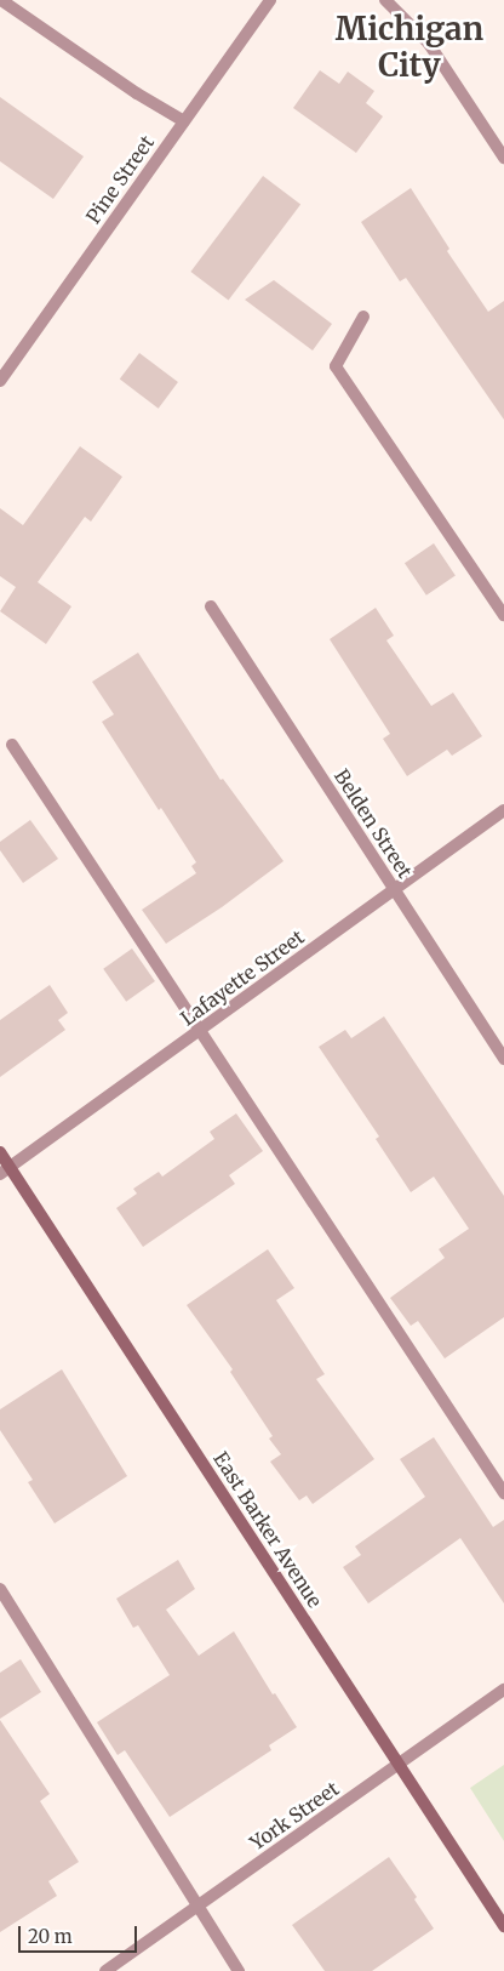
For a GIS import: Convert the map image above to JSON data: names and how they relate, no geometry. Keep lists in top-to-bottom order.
{
  "streets": {
    "street": [
      "Pine Street",
      "Belden Street",
      "Lafayette Street",
      "East Barker Avenue",
      "York Street"
    ]
  },
  "crossings": [
    ["Belden Street", "Lafayette Street"],
    ["Lafayette Street", "East Barker Avenue"],
    ["East Barker Avenue", "York Street"]
  ],
  "districts": ["Michigan City"],
  "scale_bar": "20 m"
}
